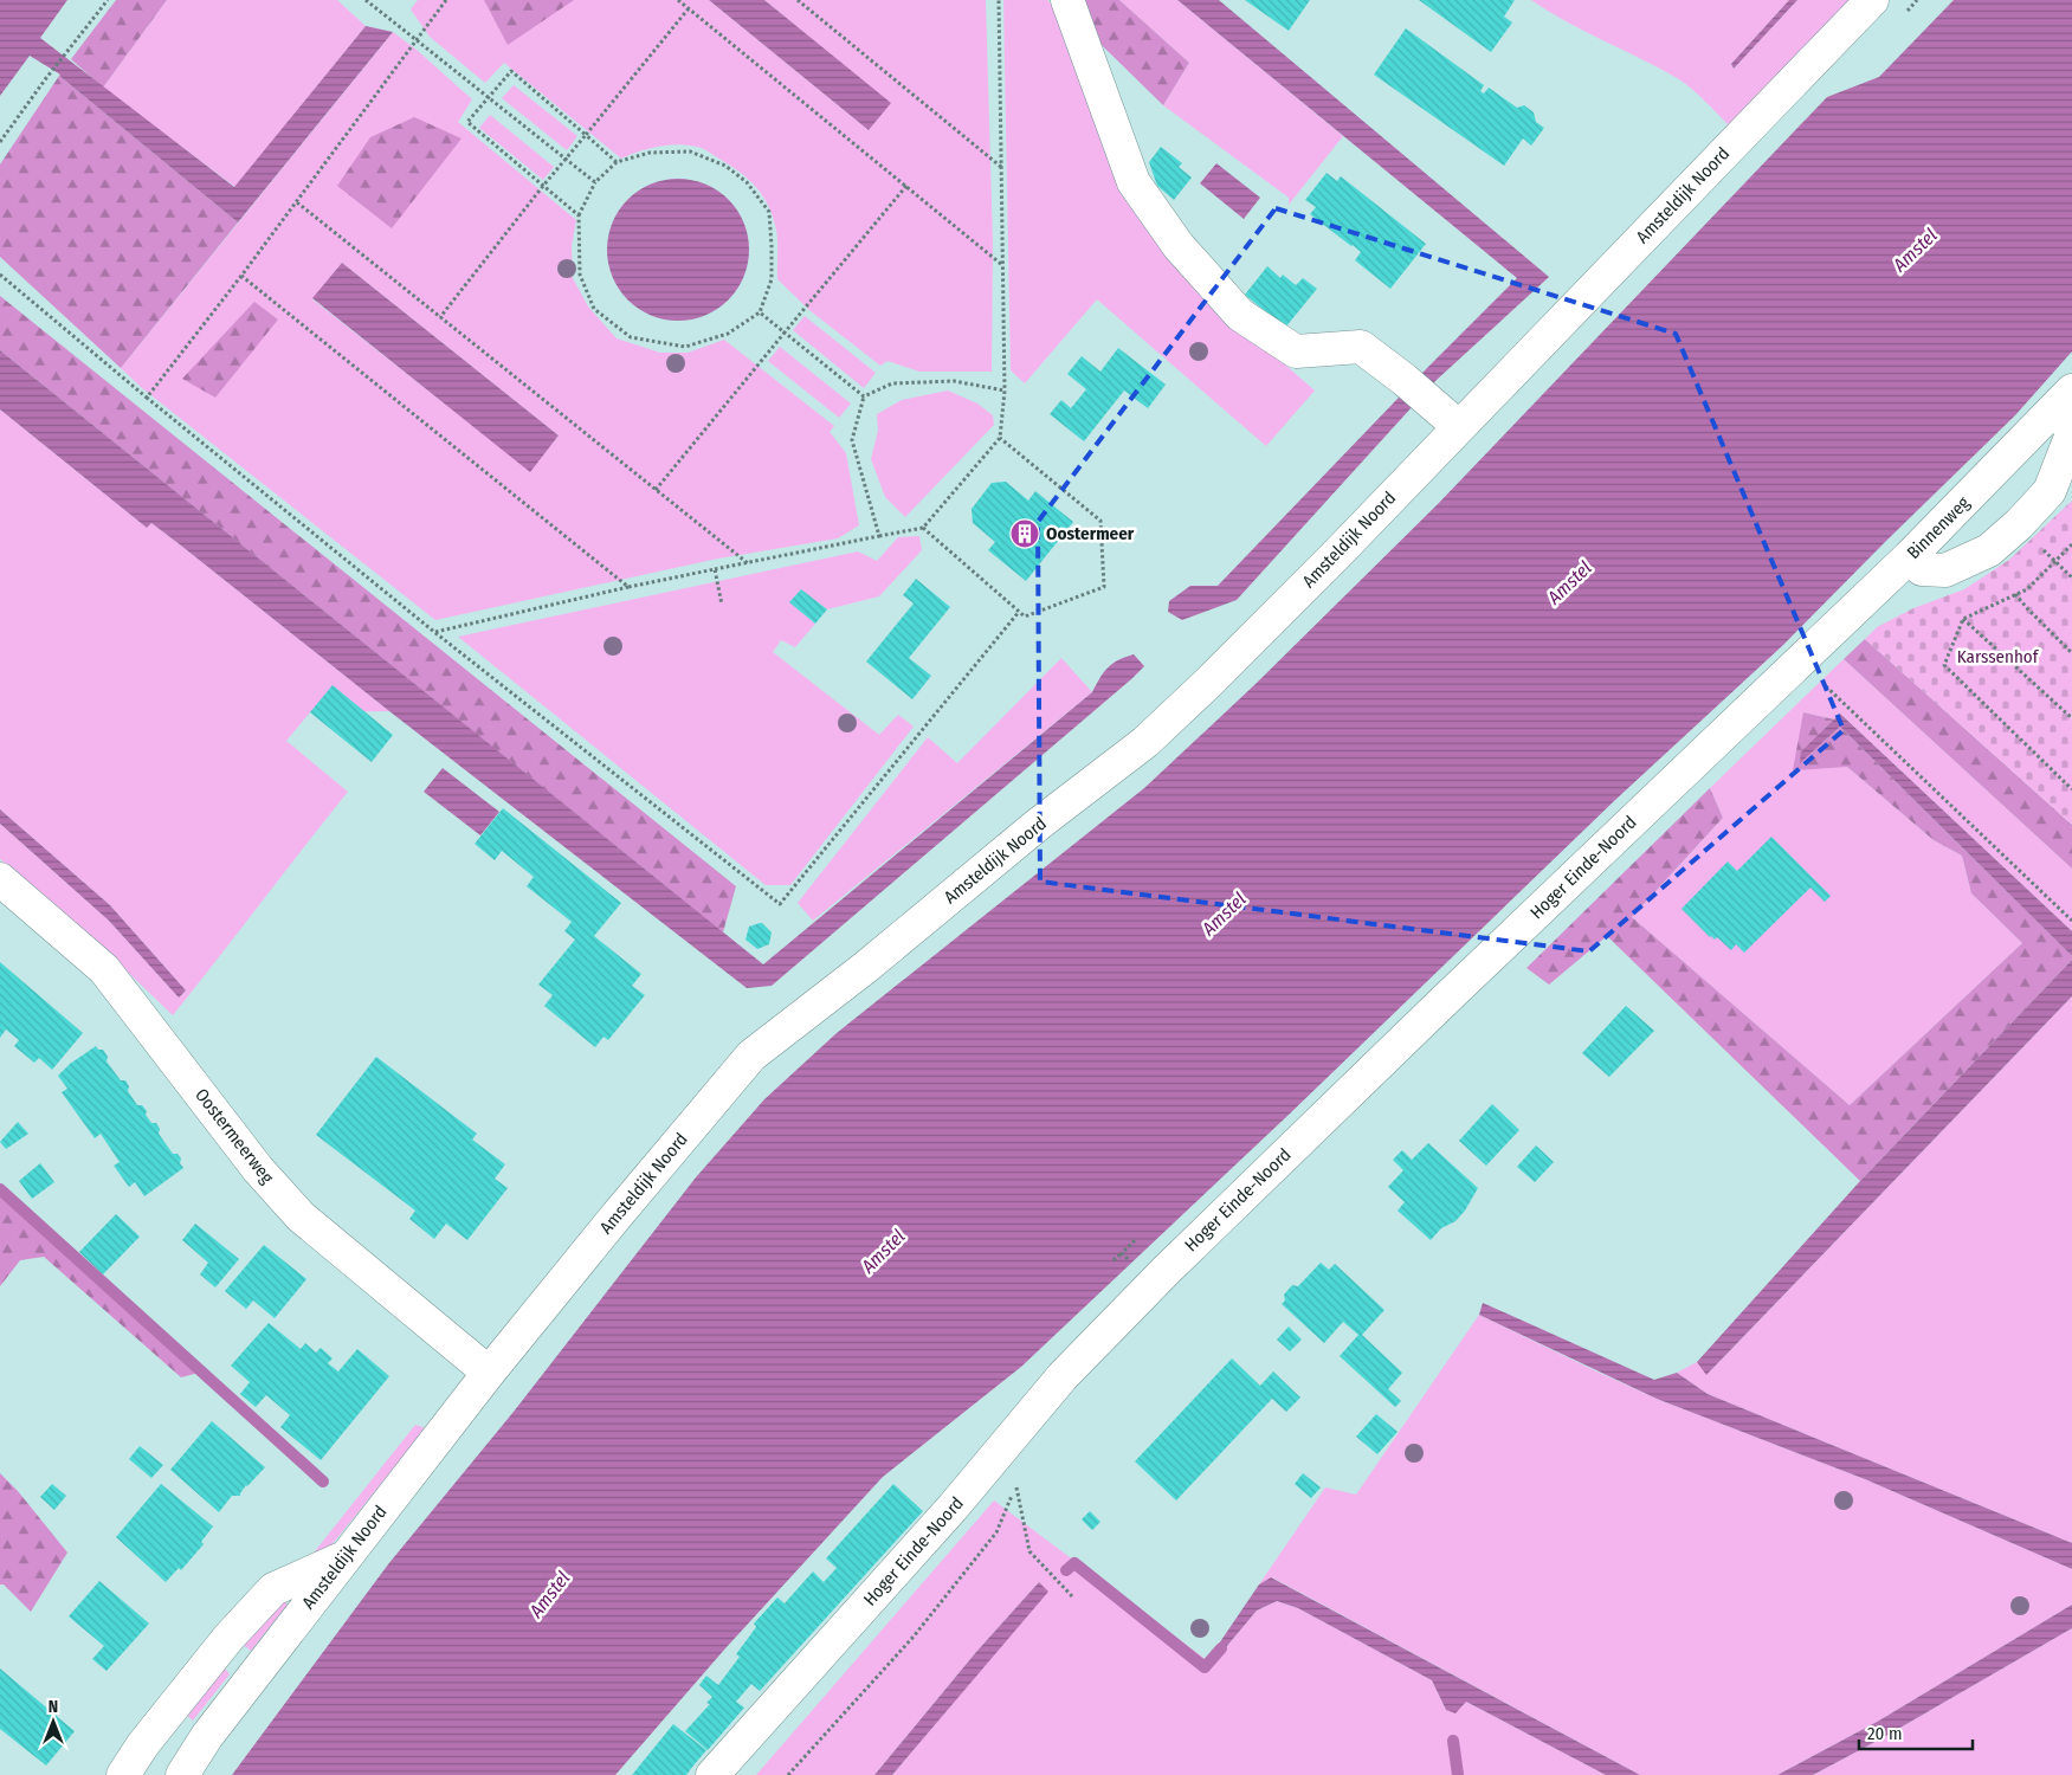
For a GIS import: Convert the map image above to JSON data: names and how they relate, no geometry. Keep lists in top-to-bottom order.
{
  "streets": {
    "street": [
      "Amsteldijk Noord",
      "Binnenweg",
      "Hoger Einde-Noord",
      "Oostermeerweg"
    ]
  },
  "crossings": [
    ["Amsteldijk Noord", "Oostermeerweg"],
    ["Binnenweg", "Hoger Einde-Noord"]
  ],
  "water": ["Amstel"],
  "parks": ["Karssenhof"],
  "places": {
    "building": ["Oostermeer"]
  },
  "scale_bar": "20 m",
  "north": "top"
}
